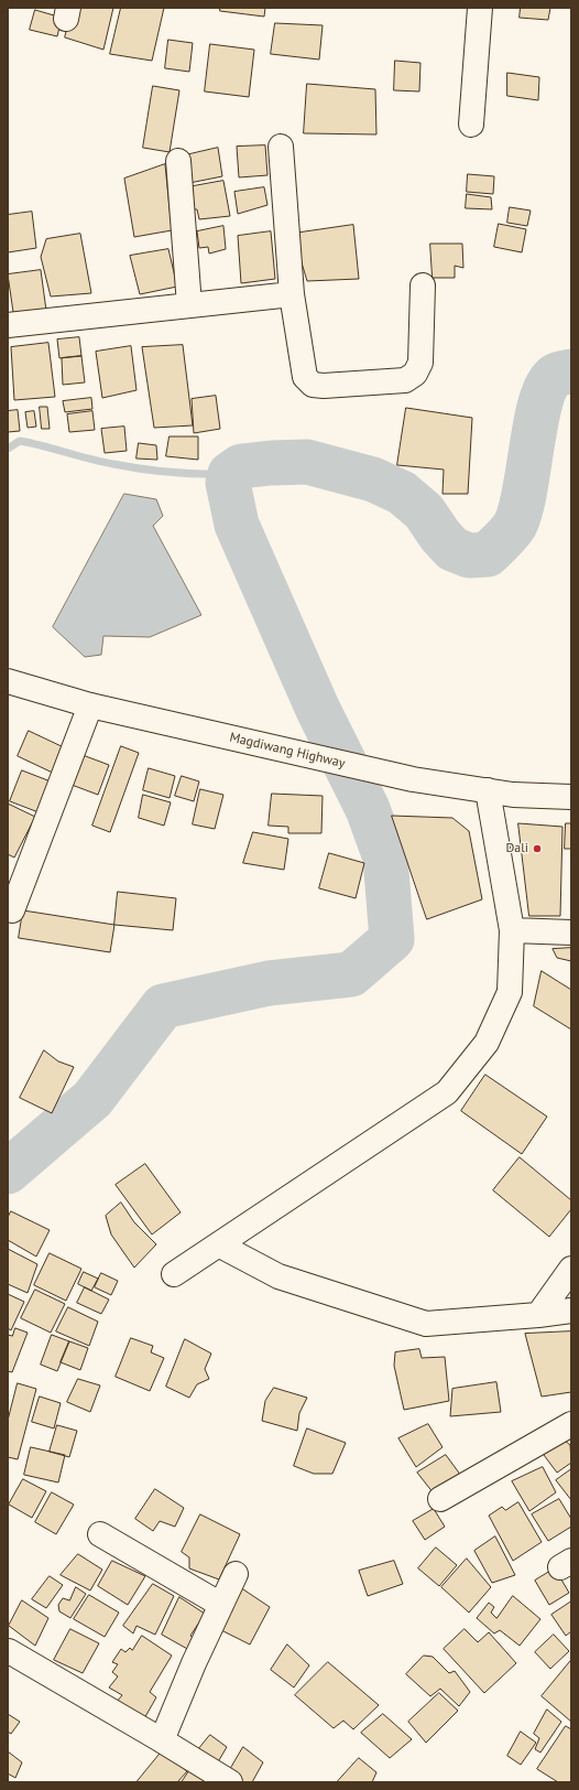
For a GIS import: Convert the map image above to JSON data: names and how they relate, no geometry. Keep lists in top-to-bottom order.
{
  "streets": {
    "street": ["Magdiwang Highway"]
  },
  "places": ["Dali"]
}
